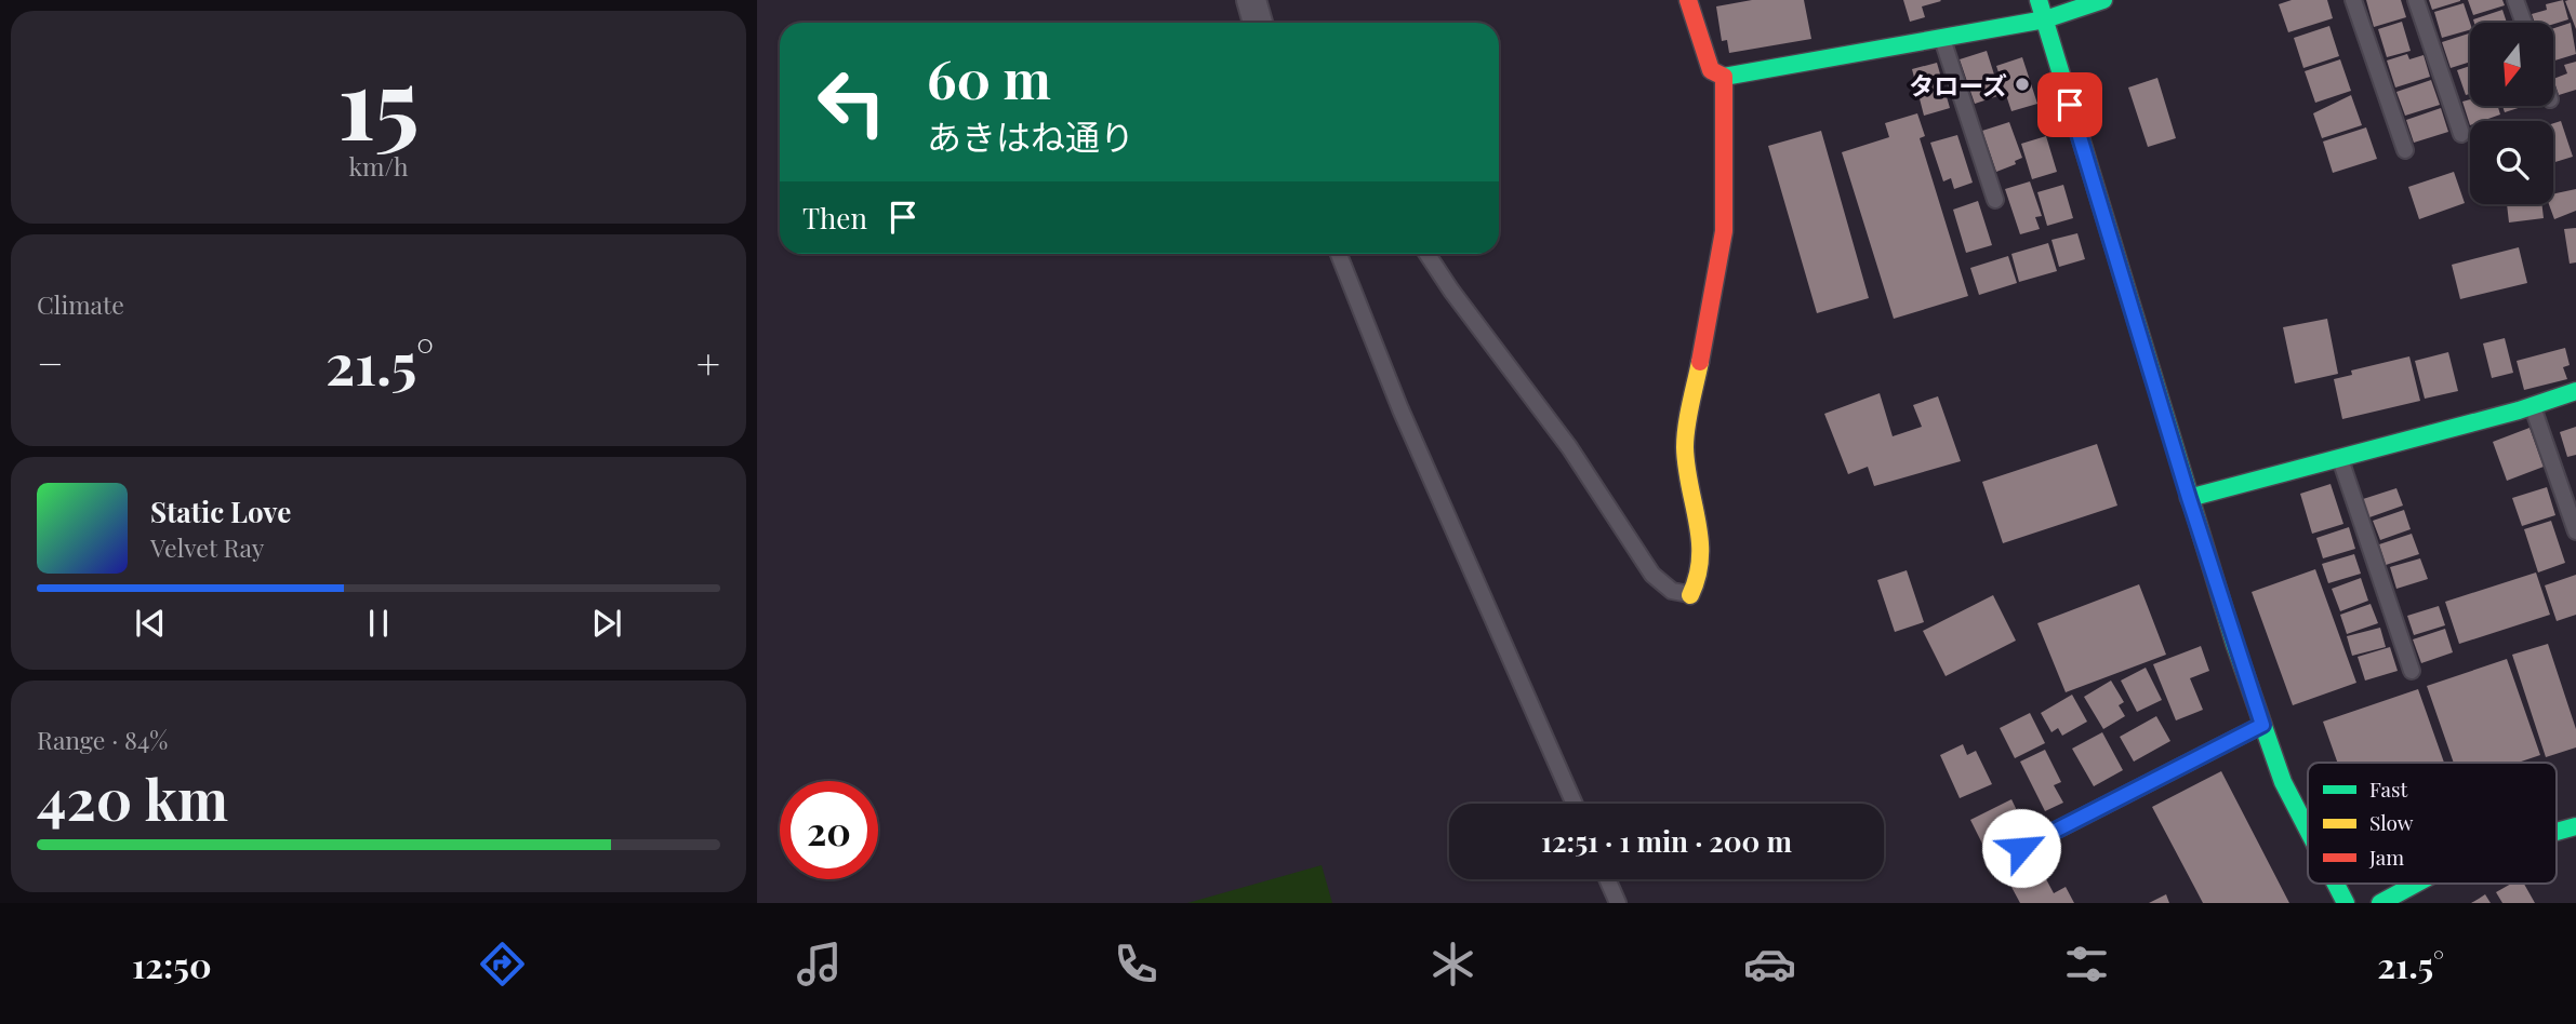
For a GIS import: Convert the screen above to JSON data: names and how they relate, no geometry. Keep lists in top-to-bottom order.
{
  "places": ["タローズ"],
  "legend": ["Fast", "Slow", "Jam"],
  "north": "bottom",
  "page": {
    "tile": [
      ["15", "km/h"],
      "Climate",
      ["Range · 84%", "420 km"]
    ],
    "turn": ["60 m", "あきはね通り"],
    "then": "Then",
    "heat": ["−", "21.5°", "+"],
    "song": ["Static Love", "Velvet Ray"],
    "limit": "20",
    "trip": "12:51 · 1 min · 200 m",
    "tabs": ["12:50", "21.5°"]
  }
}
